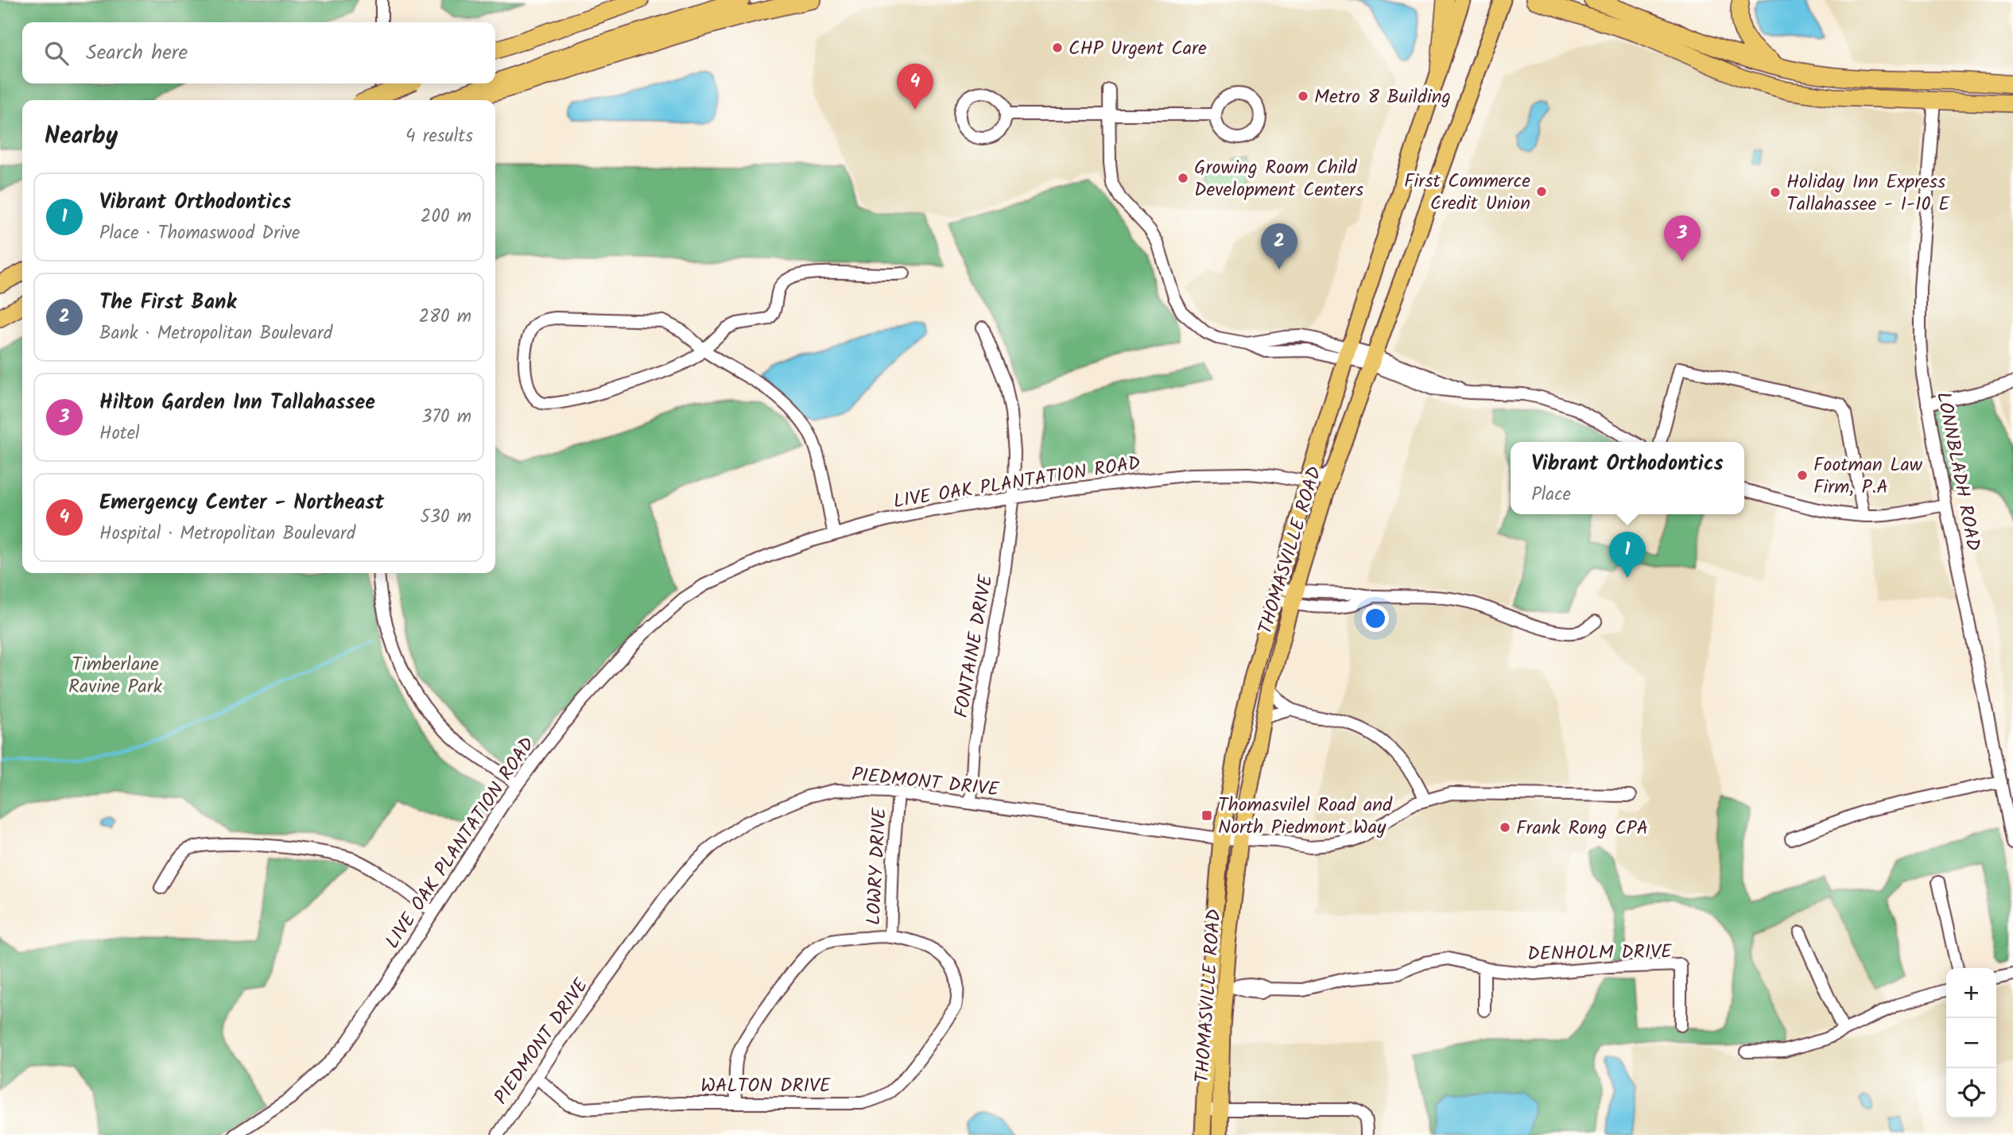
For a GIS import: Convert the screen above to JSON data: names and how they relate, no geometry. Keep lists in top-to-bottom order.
{
  "streets": {
    "main road": ["THOMASVILLE ROAD"],
    "street": [
      "LONNBLADH ROAD",
      "LIVE OAK PLANTATION ROAD",
      "FONTAINE DRIVE",
      "PIEDMONT DRIVE",
      "LOWRY DRIVE",
      "DENHOLM DRIVE",
      "WALTON DRIVE"
    ]
  },
  "crossings": [
    ["LIVE OAK PLANTATION ROAD", "THOMASVILLE ROAD"],
    ["LIVE OAK PLANTATION ROAD", "FONTAINE DRIVE"],
    ["THOMASVILLE ROAD", "PIEDMONT DRIVE"],
    ["THOMASVILLE ROAD", "DENHOLM DRIVE"],
    ["FONTAINE DRIVE", "PIEDMONT DRIVE"],
    ["PIEDMONT DRIVE", "LOWRY DRIVE"],
    ["PIEDMONT DRIVE", "WALTON DRIVE"],
    ["LOWRY DRIVE", "WALTON DRIVE"]
  ],
  "parks": ["Timberlane Ravine Park"],
  "places": {
    "other": [
      "CHP Urgent Care",
      "Metro 8 Building",
      "Growing Room Child Development Centers",
      "First Commerce Credit Union",
      "Holiday Inn Express Tallahassee - I-10 E",
      "Footman Law Firm, P.A",
      "Frank Rong CPA"
    ],
    "transit": ["Thomasvilel Road and North Piedmont Way"]
  },
  "page": {
    "search": "Search here",
    "pins": [
      "4",
      "3",
      "2",
      "1"
    ],
    "heading": ["Nearby", "4 results"],
    "list": [
      {
        "mark": "1",
        "name": "Vibrant Orthodontics",
        "note": "Place · Thomaswood Drive",
        "value": "200 m"
      },
      {
        "mark": "2",
        "name": "The First Bank",
        "note": "Bank · Metropolitan Boulevard",
        "value": "280 m"
      },
      {
        "mark": "3",
        "name": "Hilton Garden Inn Tallahassee",
        "note": "Hotel",
        "value": "370 m"
      },
      {
        "mark": "4",
        "name": "Emergency Center - Northeast",
        "note": "Hospital · Metropolitan Boulevard",
        "value": "530 m"
      }
    ],
    "popup": ["Vibrant Orthodontics", "Place"],
    "map_buttons": ["+", "−"]
  }
}
